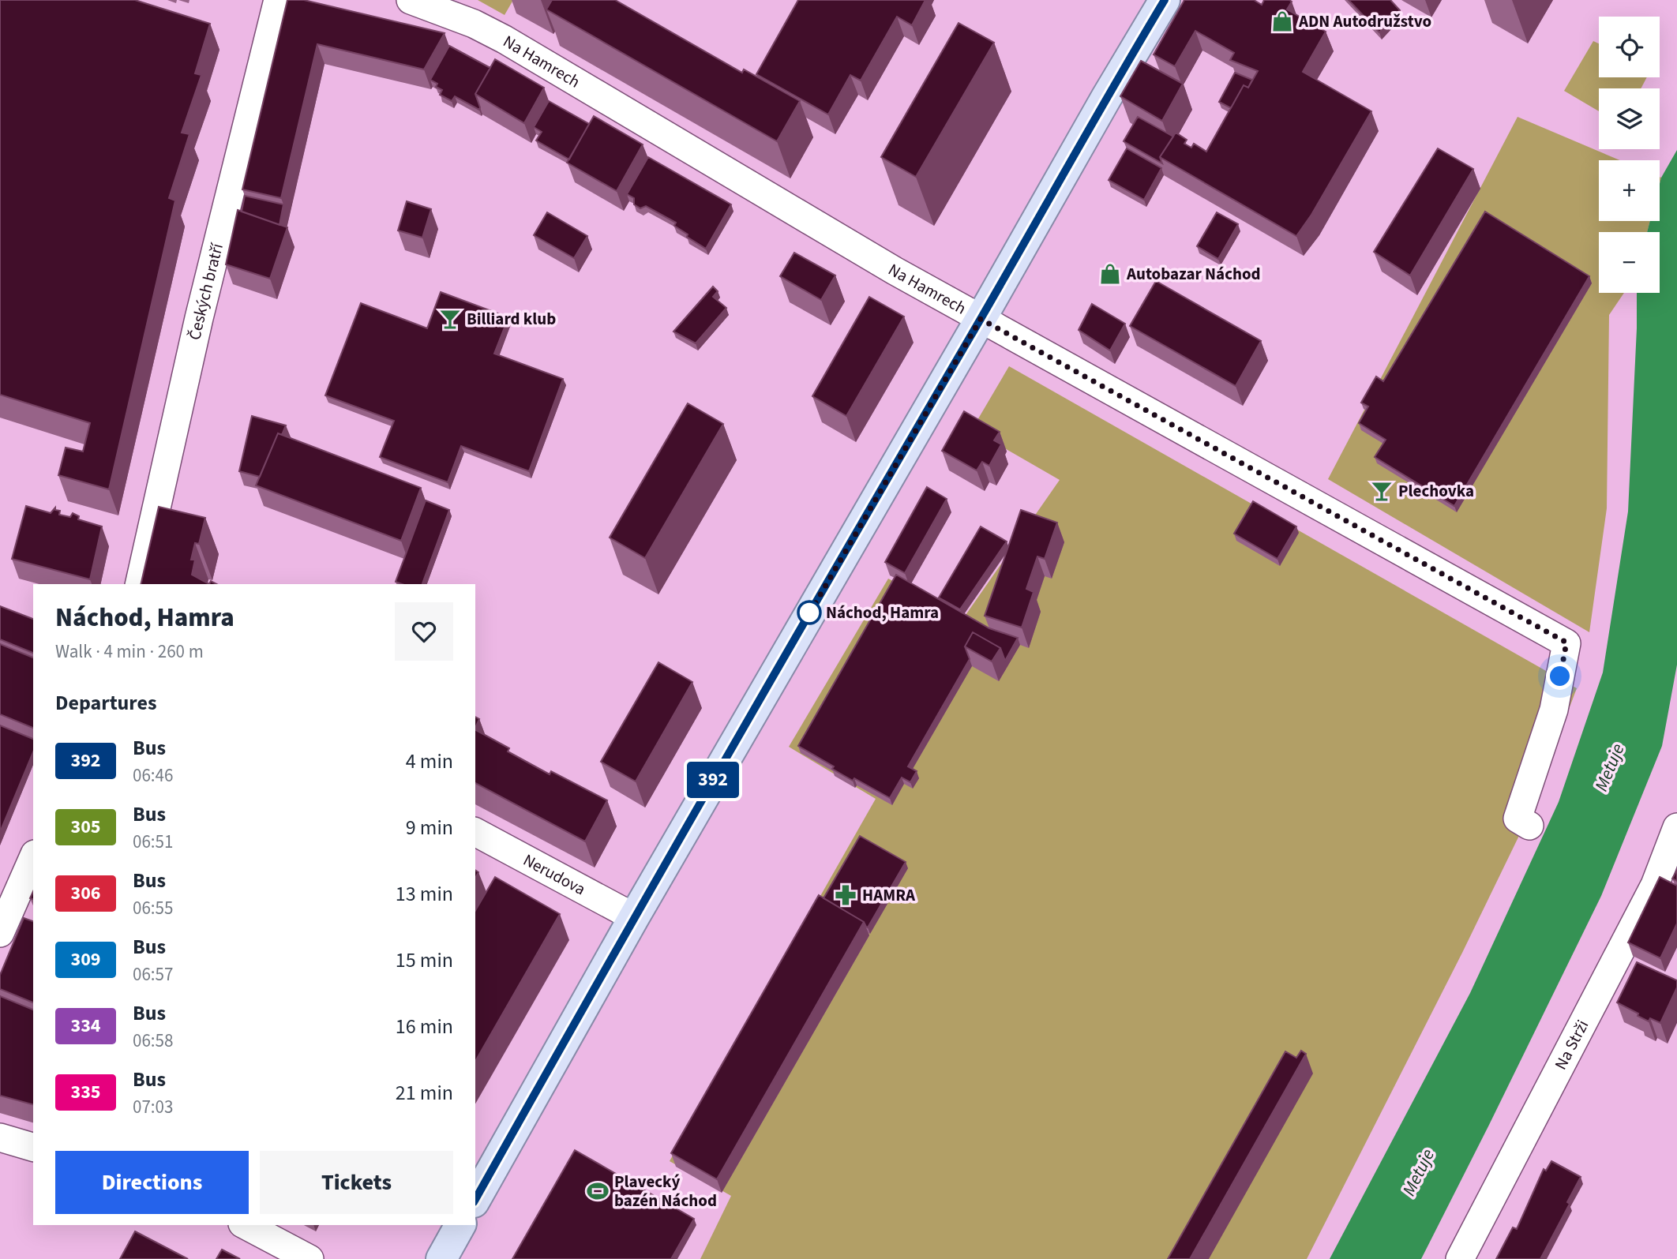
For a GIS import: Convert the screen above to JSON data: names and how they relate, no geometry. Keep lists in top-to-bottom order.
{
  "streets": {
    "street": [
      "Na Hamrech",
      "Českých bratří",
      "Nerudova",
      "Na Strži"
    ]
  },
  "water": ["Metuje"],
  "places": {
    "shop": ["ADN Autodružstvo", "Autobazar Náchod"],
    "bar": ["Billiard klub", "Plechovka"],
    "other": ["Náchod, Hamra"],
    "pharmacy": ["HAMRA"],
    "sports": ["Plavecký bazén Náchod"]
  },
  "lines": ["bus line 392"],
  "page": {
    "on_map": "392",
    "map_buttons": ["+", "−"],
    "heading": [
      ["Náchod, Hamra", "Walk · 4 min · 260 m"],
      "Departures"
    ],
    "list": [
      {
        "mark": "392",
        "name": "Bus",
        "note": "06:46",
        "value": "4 min"
      },
      {
        "mark": "305",
        "name": "Bus",
        "note": "06:51",
        "value": "9 min"
      },
      {
        "mark": "306",
        "name": "Bus",
        "note": "06:55",
        "value": "13 min"
      },
      {
        "mark": "309",
        "name": "Bus",
        "note": "06:57",
        "value": "15 min"
      },
      {
        "mark": "334",
        "name": "Bus",
        "note": "06:58",
        "value": "16 min"
      },
      {
        "mark": "335",
        "name": "Bus",
        "note": "07:03",
        "value": "21 min"
      }
    ],
    "buttons": ["Directions", "Tickets"]
  }
}
